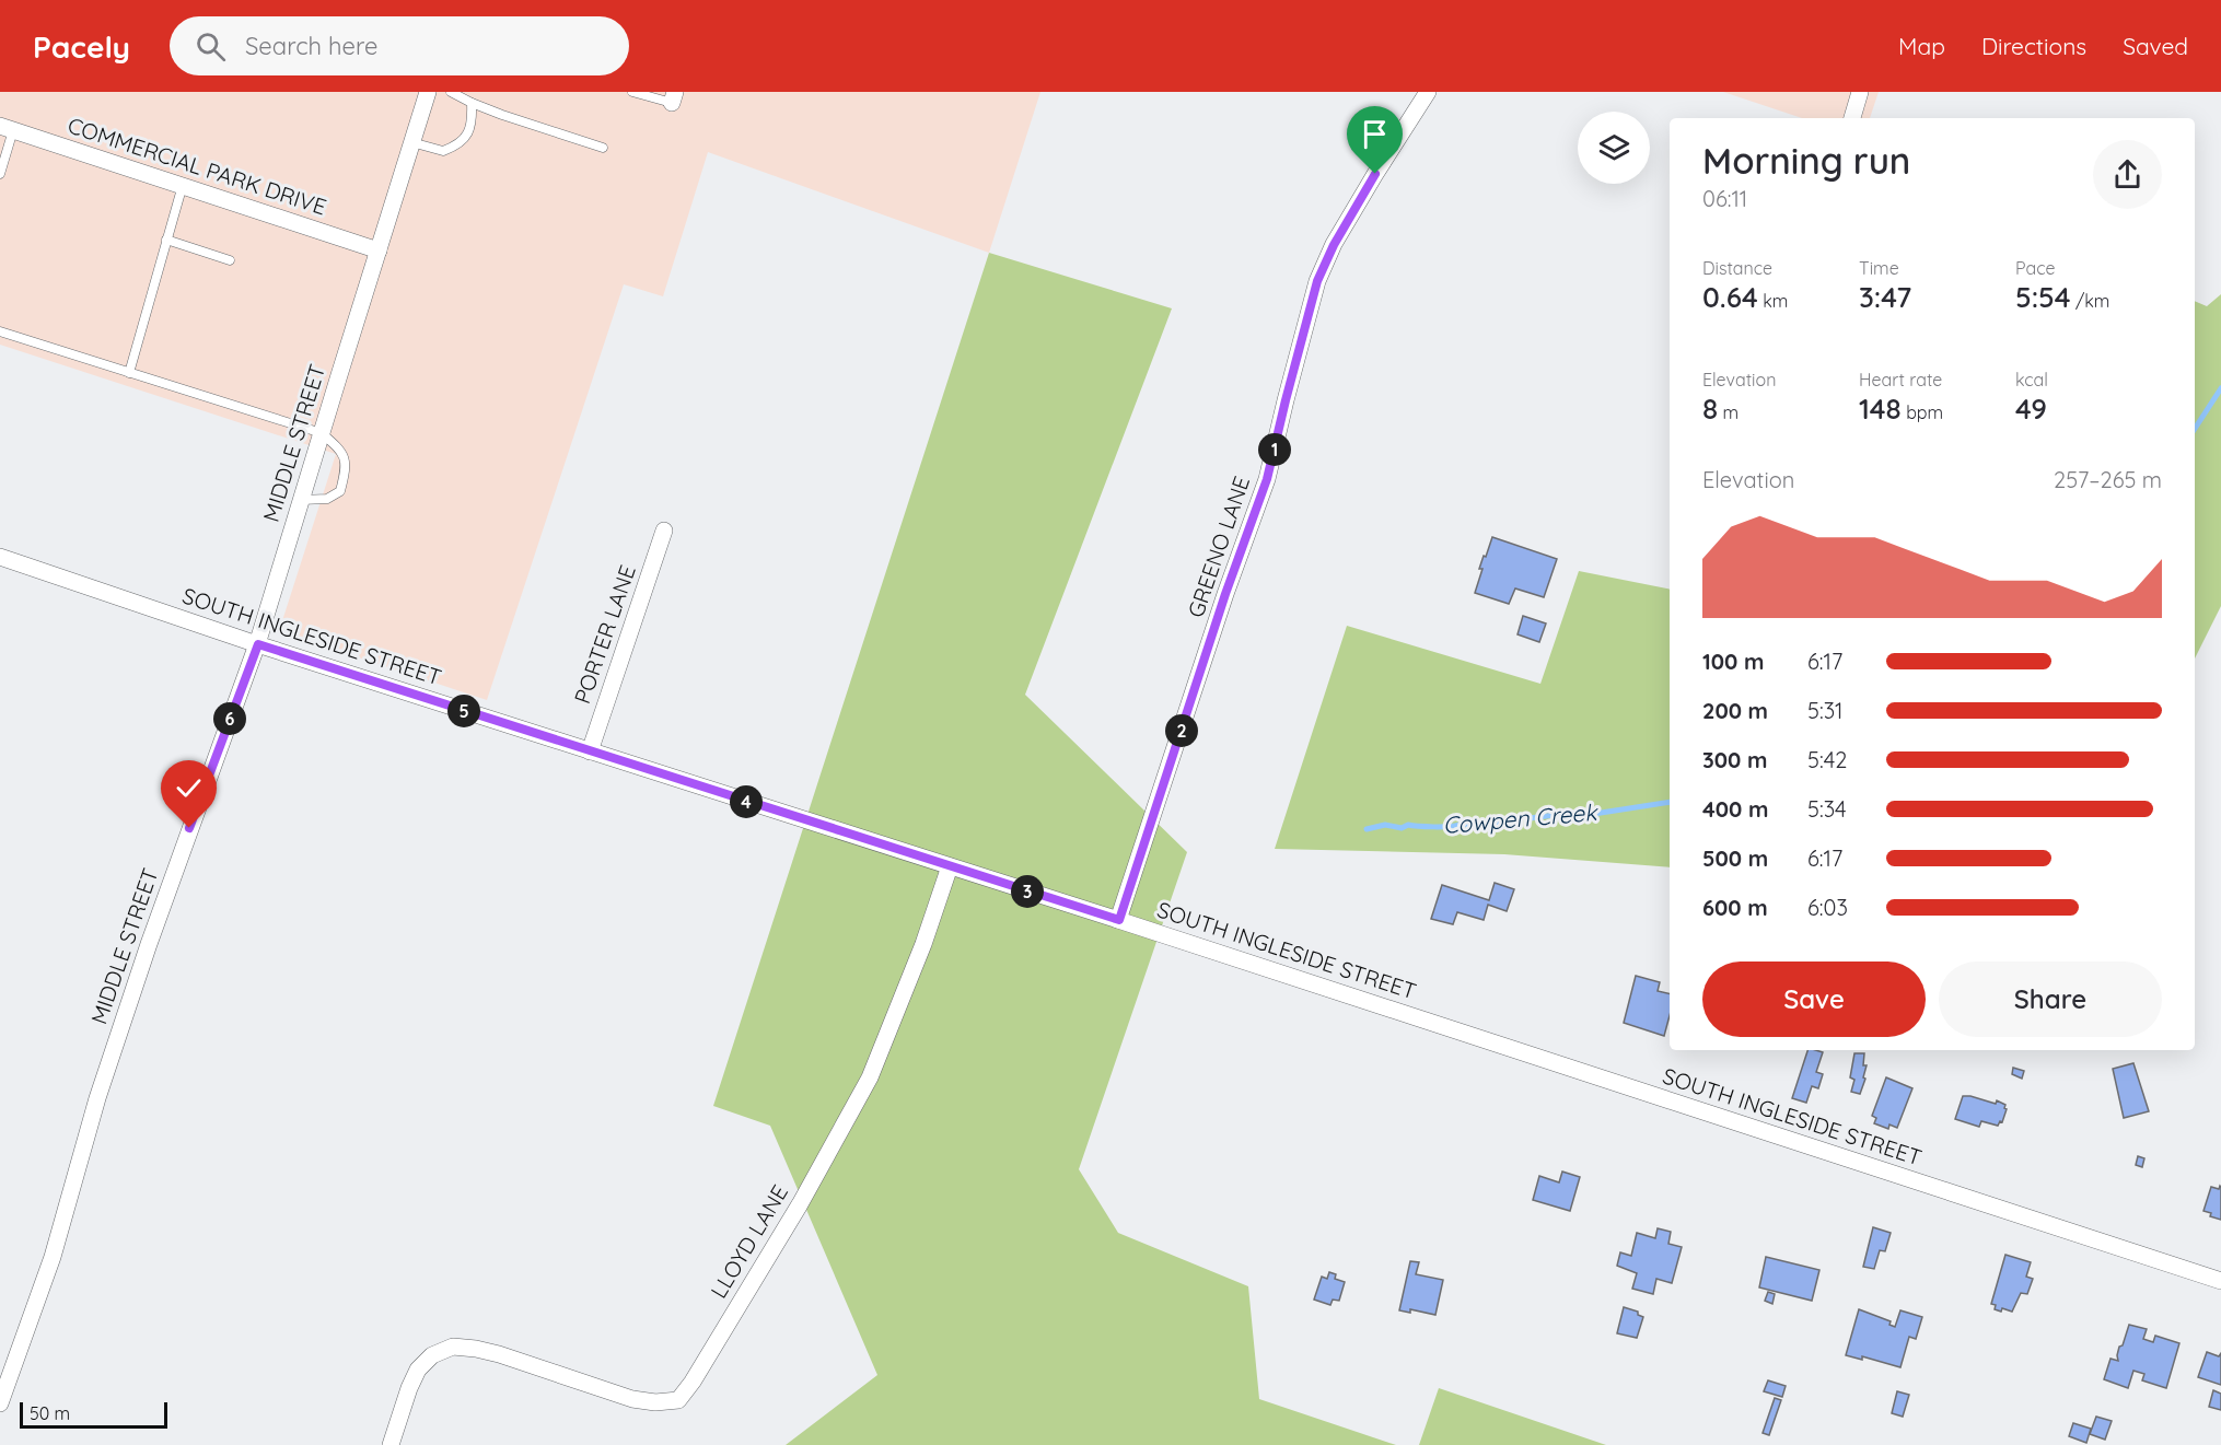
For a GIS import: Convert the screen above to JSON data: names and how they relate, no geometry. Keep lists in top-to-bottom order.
{
  "streets": {
    "street": [
      "COMMERCIAL PARK DRIVE",
      "MIDDLE STREET",
      "GREENO LANE",
      "PORTER LANE",
      "SOUTH INGLESIDE STREET",
      "LLOYD LANE"
    ]
  },
  "crossings": [
    ["COMMERCIAL PARK DRIVE", "MIDDLE STREET"],
    ["MIDDLE STREET", "SOUTH INGLESIDE STREET"],
    ["GREENO LANE", "SOUTH INGLESIDE STREET"],
    ["PORTER LANE", "SOUTH INGLESIDE STREET"],
    ["SOUTH INGLESIDE STREET", "LLOYD LANE"]
  ],
  "water": ["Cowpen Creek"],
  "scale_bar": "50 m",
  "page": {
    "header": "Pacely",
    "search": "Search here",
    "nav": ["Map", "Directions", "Saved"],
    "heading": ["Morning run", "06:11"],
    "stats": [
      ["Distance", "0.64 km"],
      ["Time", "3:47"],
      ["Pace", "5:54 /km"],
      ["Elevation", "8 m"],
      ["Heart rate", "148 bpm"],
      ["kcal", "49"]
    ],
    "pins": [
      "1",
      "5",
      "6",
      "2",
      "4",
      "3"
    ],
    "chart": ["Elevation", "257–265 m"],
    "list": [
      {
        "name": "100 m",
        "note": "6:17"
      },
      {
        "name": "200 m",
        "note": "5:31"
      },
      {
        "name": "300 m",
        "note": "5:42"
      },
      {
        "name": "400 m",
        "note": "5:34"
      },
      {
        "name": "500 m",
        "note": "6:17"
      },
      {
        "name": "600 m",
        "note": "6:03"
      }
    ],
    "buttons": ["Save", "Share"],
    "scale": "50 m"
  }
}
